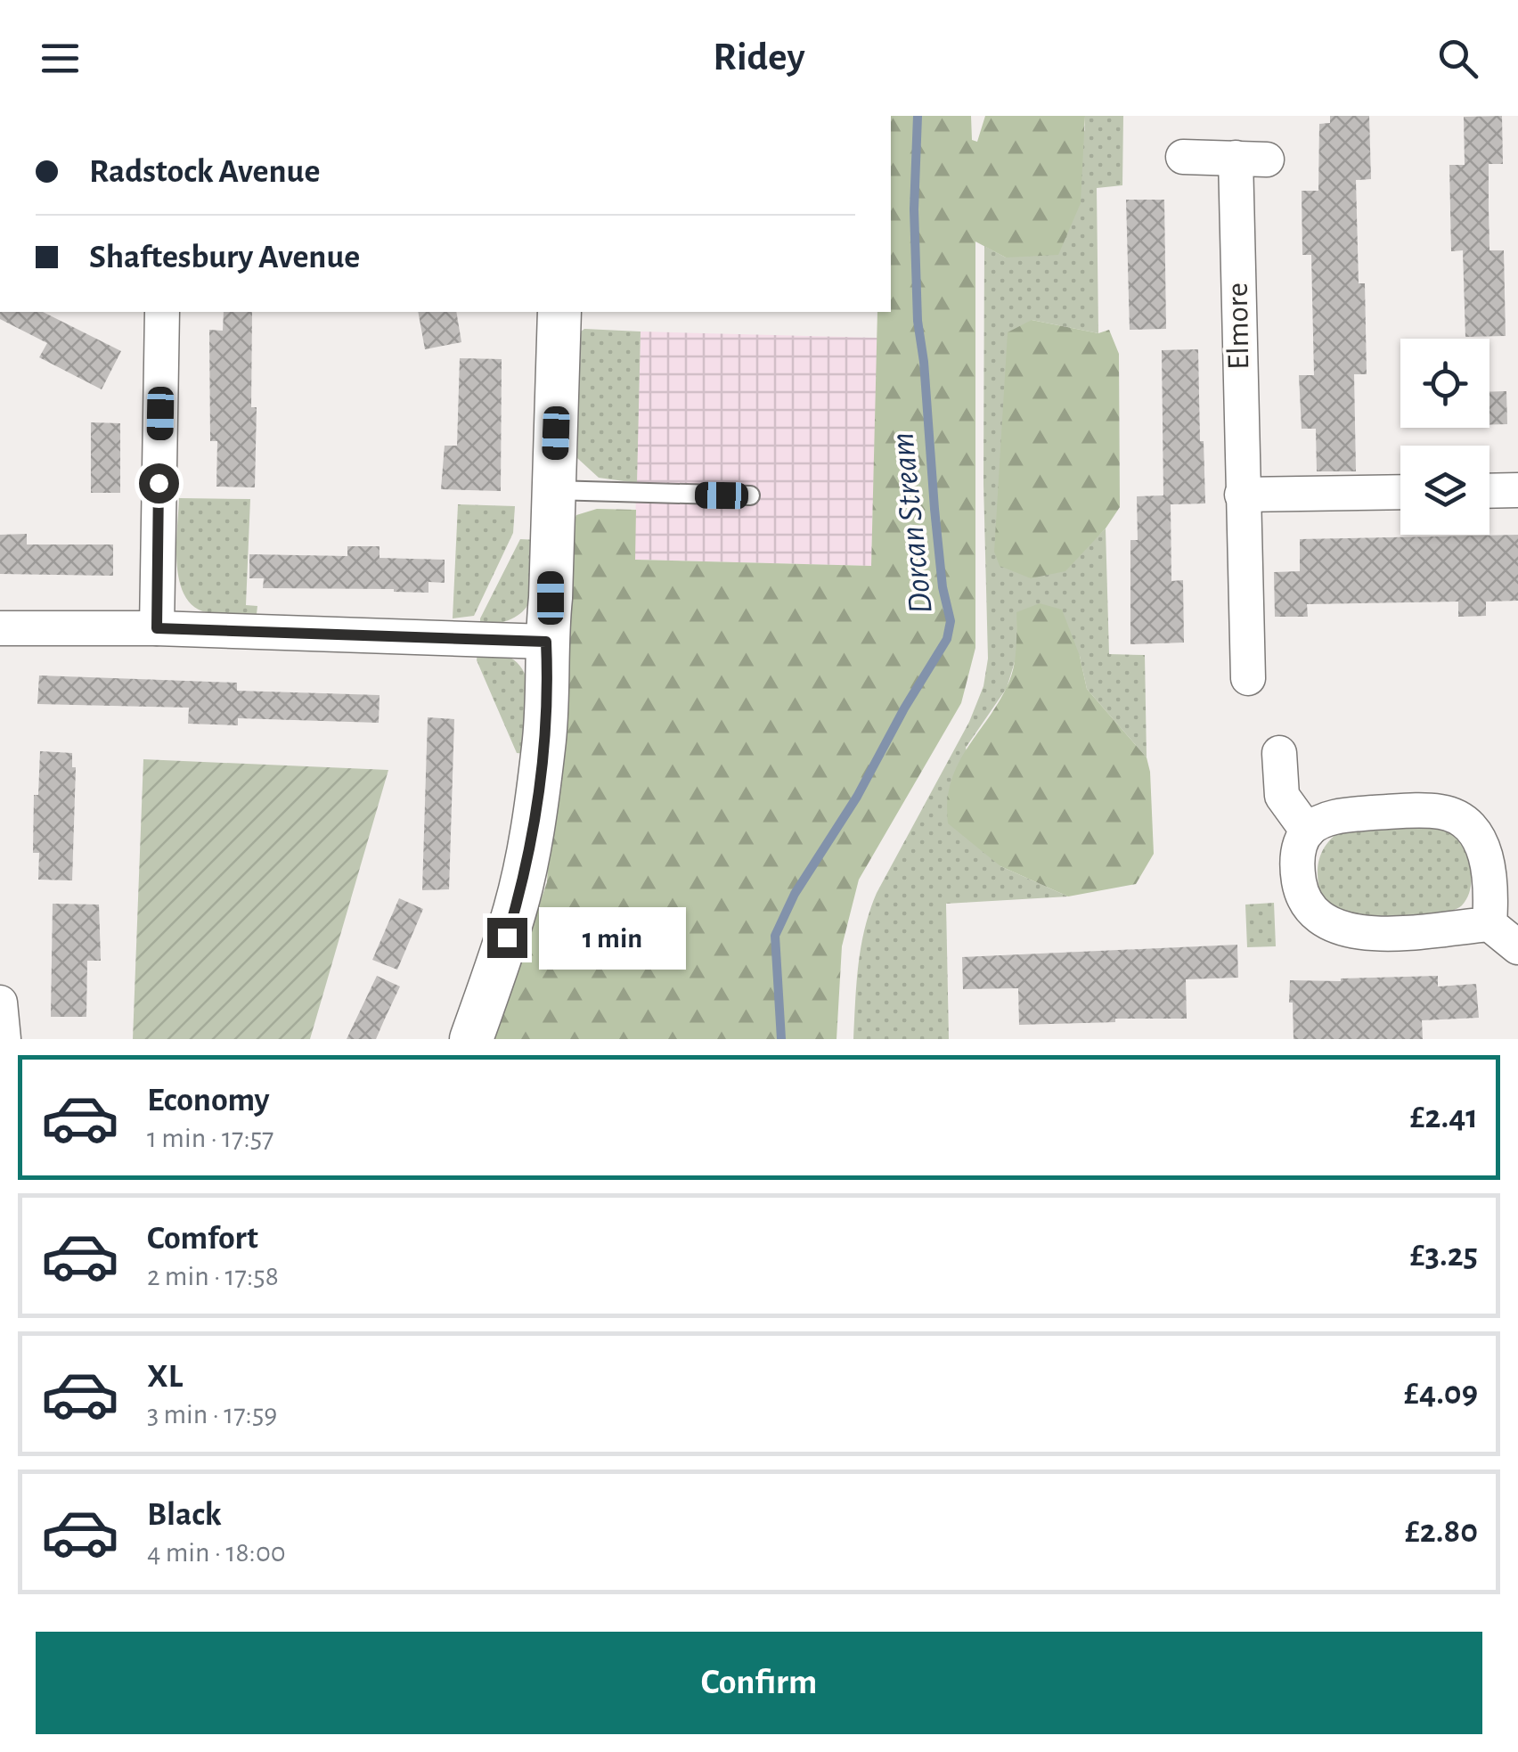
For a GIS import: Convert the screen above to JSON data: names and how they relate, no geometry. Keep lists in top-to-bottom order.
{
  "streets": {
    "street": ["Elmore"]
  },
  "water": ["Dorcan Stream"],
  "page": {
    "header": "Ridey",
    "banner": ["Radstock Avenue", "Shaftesbury Avenue"],
    "bubble": "1 min",
    "list": [
      {
        "name": "Economy",
        "note": "1 min · 17:57",
        "value": "£2.41"
      },
      {
        "name": "Comfort",
        "note": "2 min · 17:58",
        "value": "£3.25"
      },
      {
        "name": "XL",
        "note": "3 min · 17:59",
        "value": "£4.09"
      },
      {
        "name": "Black",
        "note": "4 min · 18:00",
        "value": "£2.80"
      }
    ],
    "buttons": "Confirm"
  }
}
